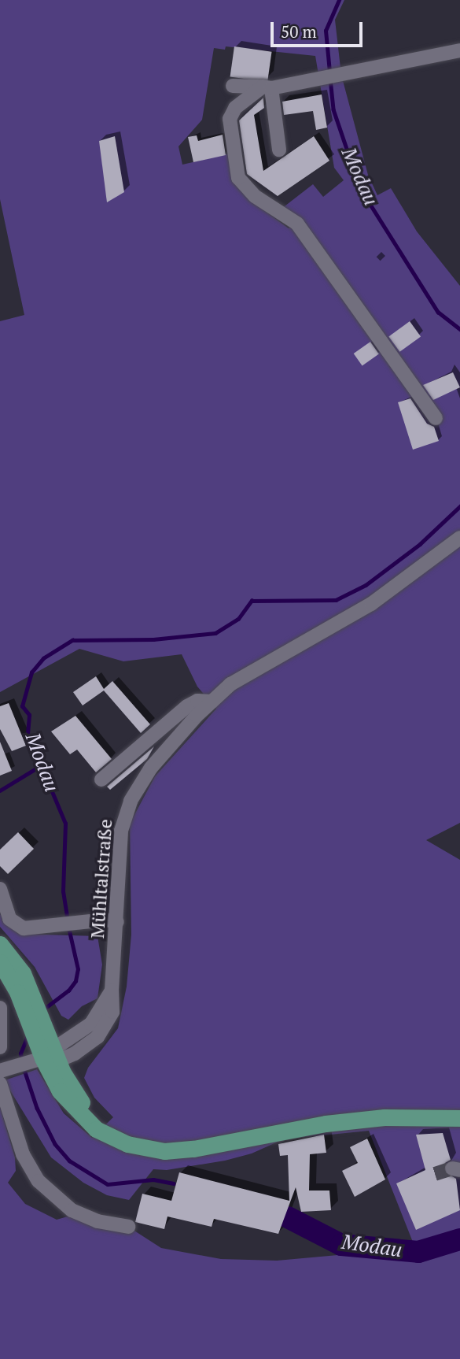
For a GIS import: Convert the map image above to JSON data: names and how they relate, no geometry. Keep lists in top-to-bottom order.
{
  "streets": {
    "street": ["Mühltalstraße"]
  },
  "water": ["Modau"],
  "scale_bar": "50 m"
}
